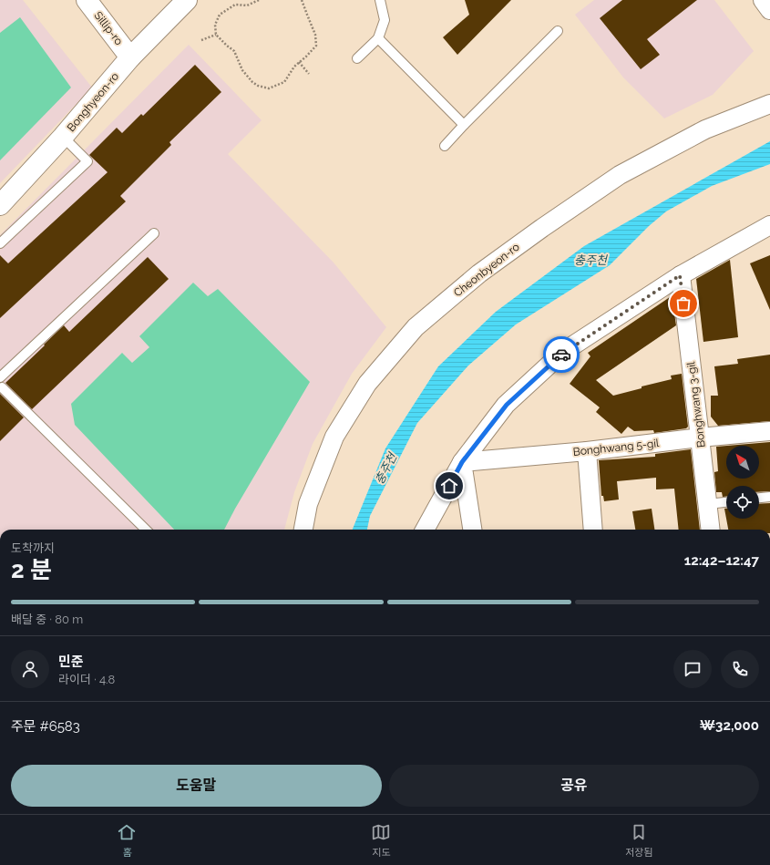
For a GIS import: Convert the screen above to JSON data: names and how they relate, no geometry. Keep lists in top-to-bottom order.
{
  "streets": {
    "street": [
      "Sillip-ro",
      "Bonghyeon-ro",
      "Cheonbyeon-ro",
      "Bonghwang 3-gil",
      "Bonghwang 5-gil"
    ]
  },
  "crossings": [
    ["Sillip-ro", "Bonghyeon-ro"],
    ["Bonghwang 3-gil", "Bonghwang 5-gil"]
  ],
  "water": ["충주천"],
  "north": "top left",
  "page": {
    "heading": ["2 분", "도착까지", "12:42–12:47"],
    "panel": [
      "민준",
      "라이더 · 4.8",
      "주문 #6583",
      "₩32,000"
    ],
    "bar": "배달 중 · 80 m",
    "buttons": ["도움말", "공유"],
    "tabs": ["홈", "지도", "저장됨"]
  }
}
